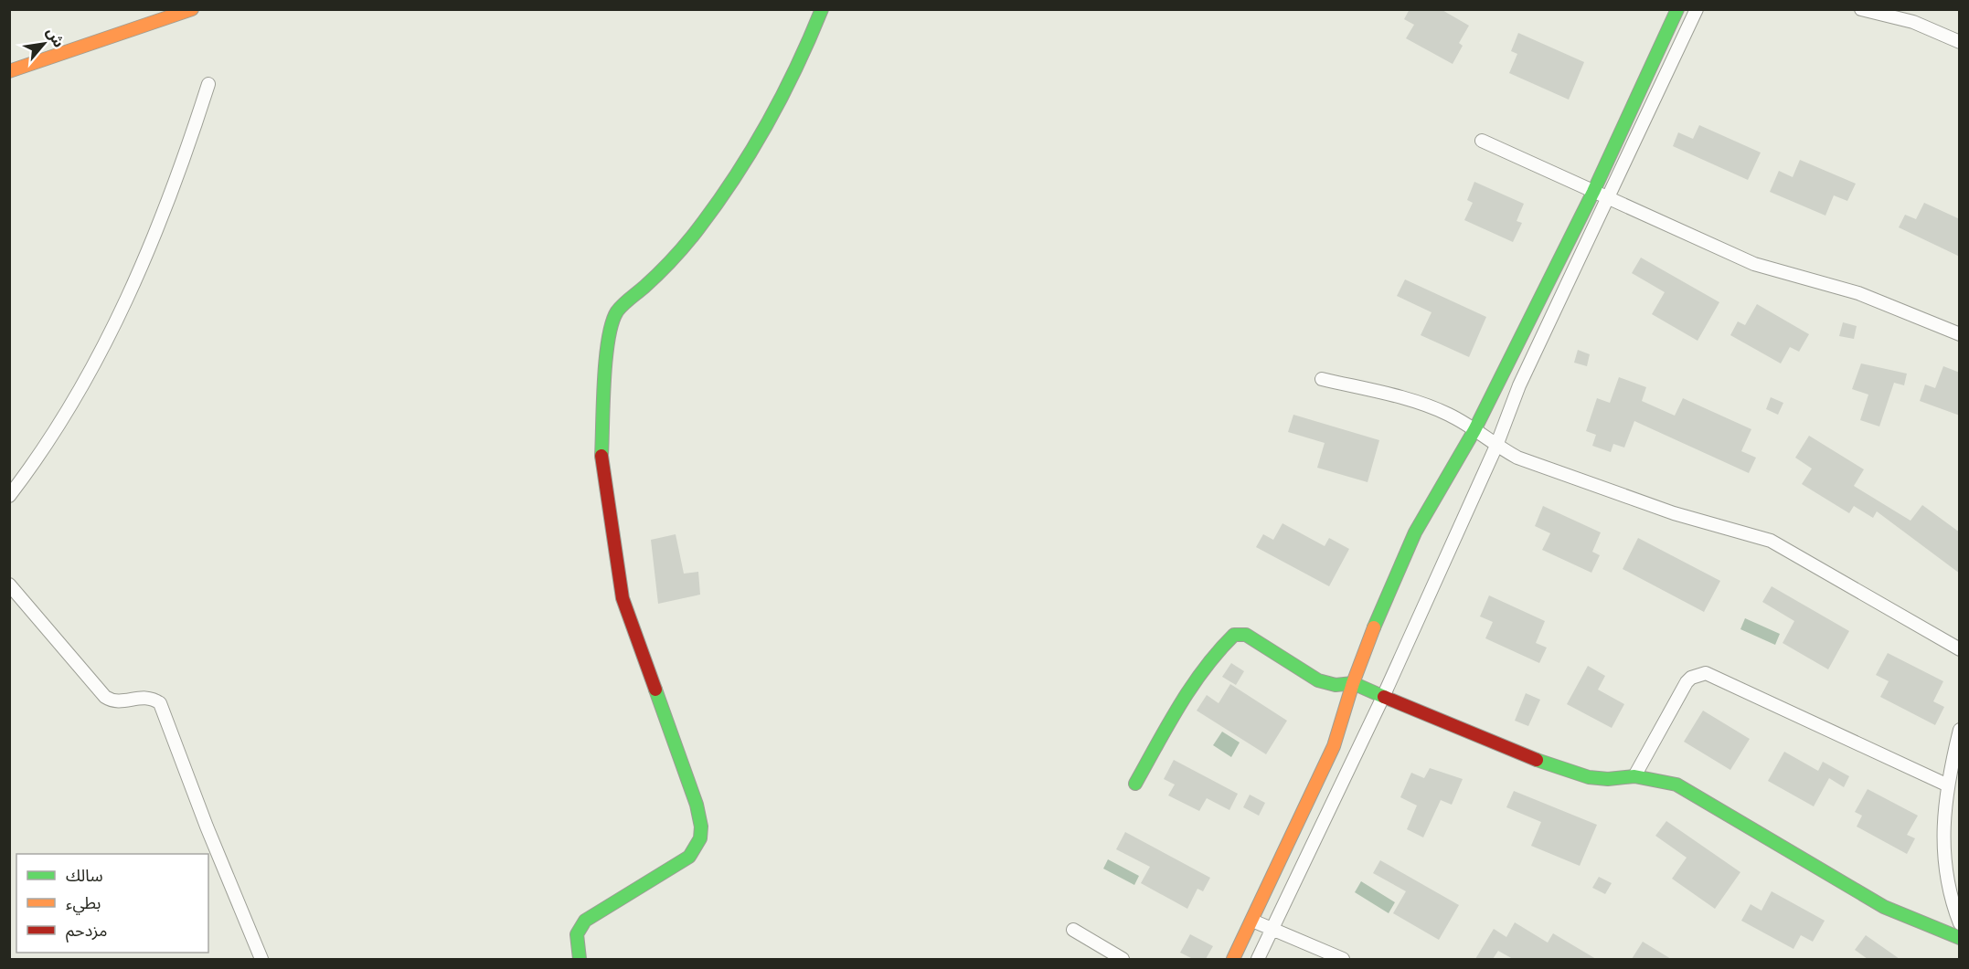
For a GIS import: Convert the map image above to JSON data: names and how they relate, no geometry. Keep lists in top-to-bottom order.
{
  "legend": ["سالك", "بطيء", "مزدحم"],
  "north": "top right"
}
